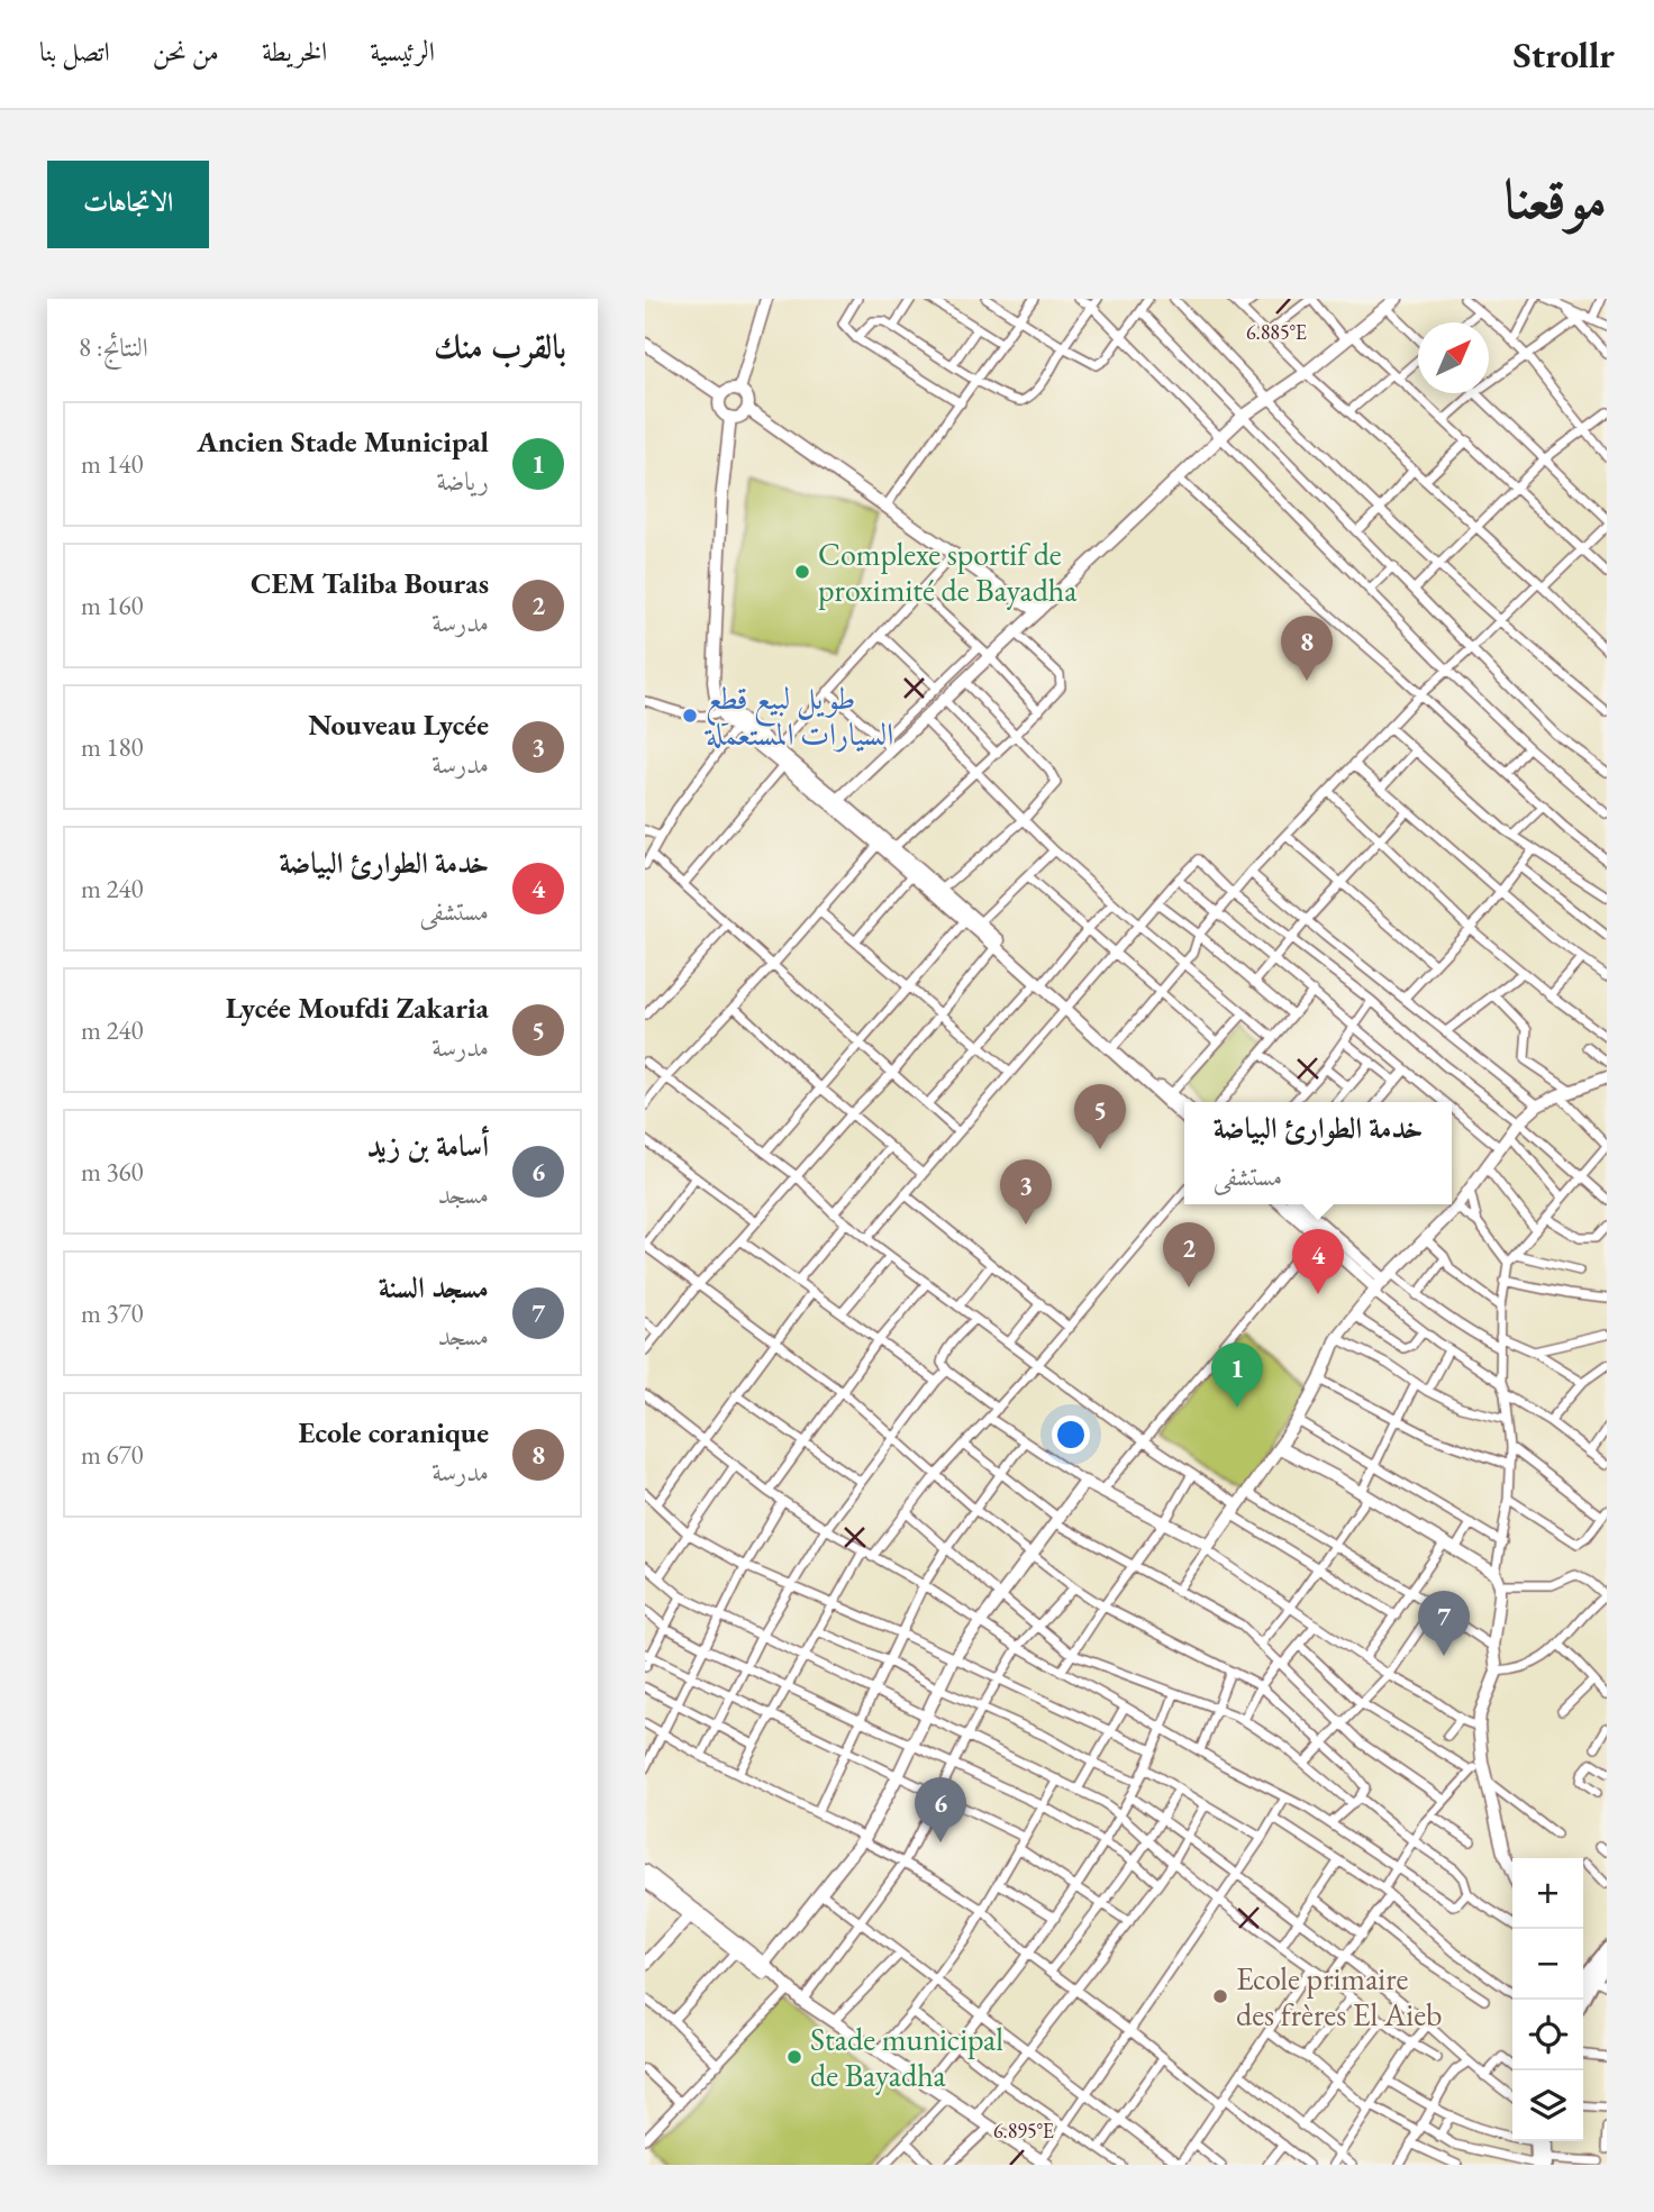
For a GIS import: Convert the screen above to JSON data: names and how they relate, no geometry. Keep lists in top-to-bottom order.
{
  "places": [
    "Complexe sportif de proximité de Bayadha",
    "طويل لبيع قطع السيارات المستعملة",
    "Ecole primaire des frères El Aieb",
    "Stade municipal de Bayadha"
  ],
  "north": "top right",
  "page": {
    "header": "Strollr",
    "nav": [
      "الرئيسية",
      "الخريطة",
      "من نحن",
      "اتصل بنا"
    ],
    "title": "موقعنا",
    "buttons": "الاتجاهات",
    "heading": ["بالقرب منك", "النتائج: 8"],
    "list": [
      {
        "mark": "1",
        "name": "Ancien Stade Municipal",
        "note": "رياضة",
        "value": "140 m"
      },
      {
        "mark": "2",
        "name": "CEM Taliba Bouras",
        "note": "مدرسة",
        "value": "160 m"
      },
      {
        "mark": "3",
        "name": "Nouveau Lycée",
        "note": "مدرسة",
        "value": "180 m"
      },
      {
        "mark": "4",
        "name": "خدمة الطوارئ البياضة",
        "note": "مستشفى",
        "value": "240 m"
      },
      {
        "mark": "5",
        "name": "Lycée Moufdi Zakaria",
        "note": "مدرسة",
        "value": "240 m"
      },
      {
        "mark": "6",
        "name": "أسامة بن زيد",
        "note": "مسجد",
        "value": "360 m"
      },
      {
        "mark": "7",
        "name": "مسجد السنة",
        "note": "مسجد",
        "value": "370 m"
      },
      {
        "mark": "8",
        "name": "Ecole coranique",
        "note": "مدرسة",
        "value": "670 m"
      }
    ],
    "pins": [
      "8",
      "5",
      "3",
      "2",
      "4",
      "1",
      "7",
      "6"
    ],
    "popup": ["خدمة الطوارئ البياضة", "مستشفى"],
    "map_buttons": ["+", "−"]
  },
  "coordinates": ["6.885°E", "6.895°E"]
}
